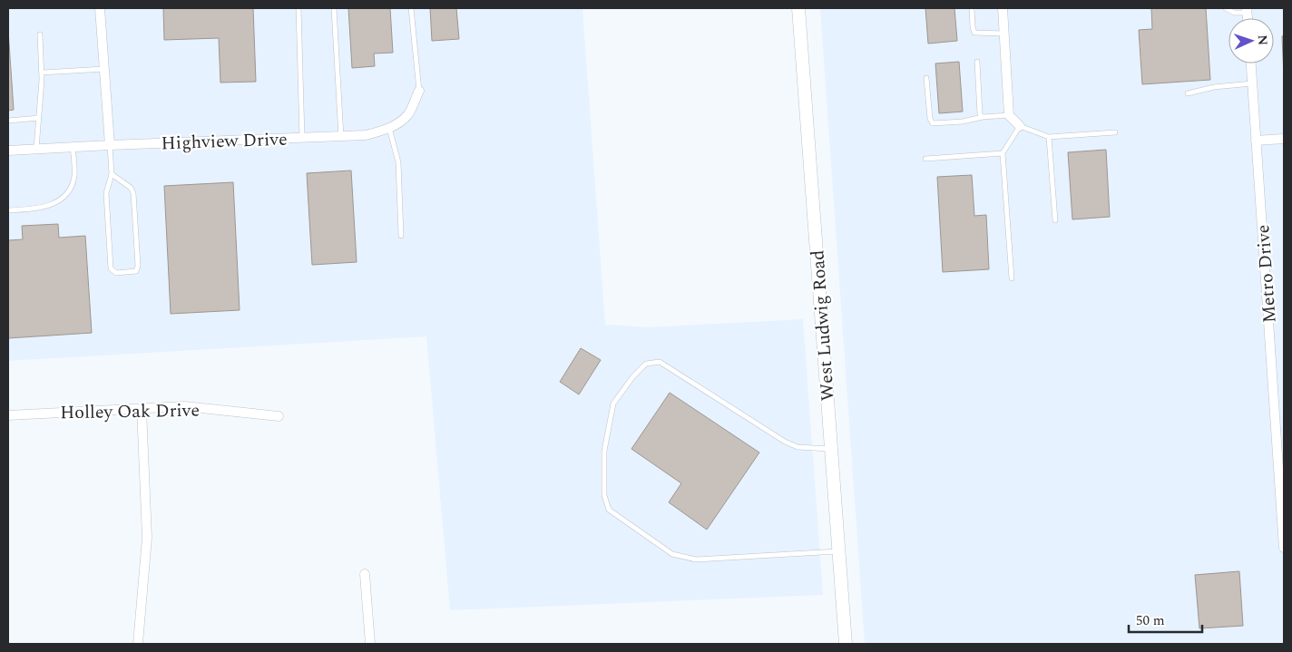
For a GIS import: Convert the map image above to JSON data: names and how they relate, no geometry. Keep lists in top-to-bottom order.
{
  "streets": {
    "main road": ["West Ludwig Road"],
    "street": ["Highview Drive", "Metro Drive", "Holley Oak Drive"]
  },
  "scale_bar": "50 m",
  "north": "right"
}
